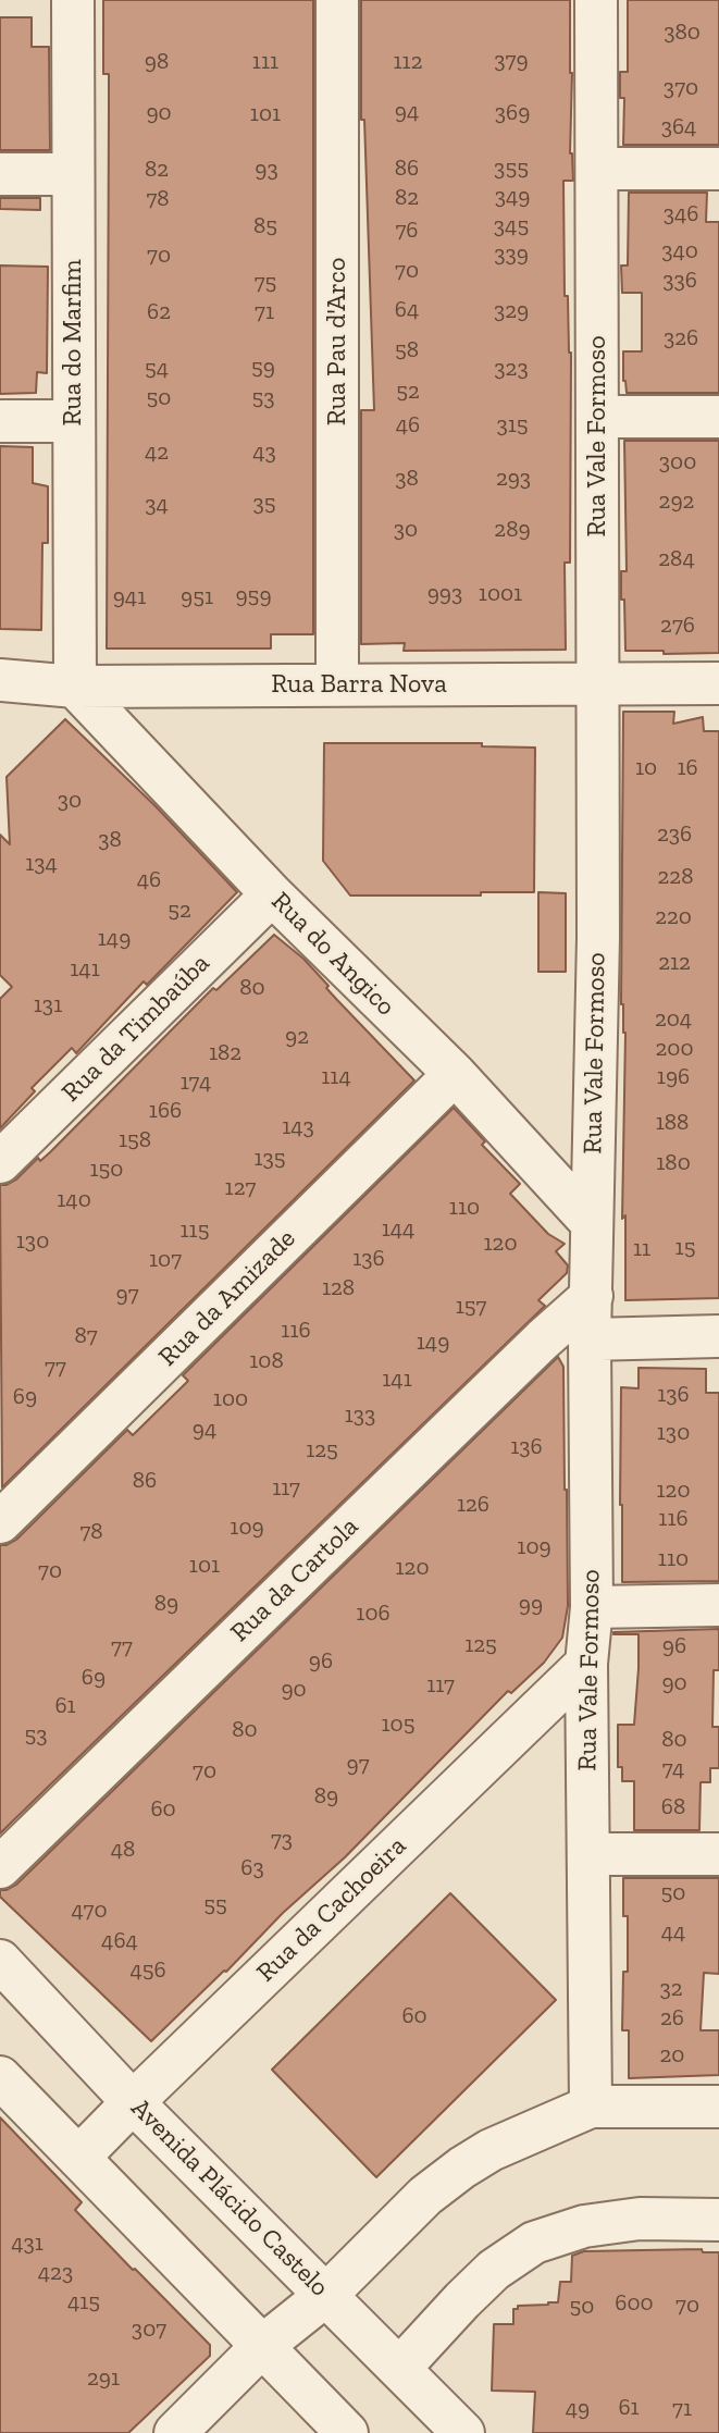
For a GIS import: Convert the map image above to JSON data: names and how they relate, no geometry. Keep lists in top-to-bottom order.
{
  "streets": {
    "street": [
      "Rua Pau d'Arco",
      "Rua do Marfim",
      "Rua Vale Formoso",
      "Rua Barra Nova",
      "Rua do Angico",
      "Rua da Timbaúba",
      "Rua da Amizade",
      "Rua da Cartola",
      "Rua da Cachoeira",
      "Avenida Plácido Castelo"
    ]
  },
  "crossings": [
    ["Rua Pau d'Arco", "Rua Barra Nova"],
    ["Rua do Marfim", "Rua Barra Nova"],
    ["Rua do Marfim", "Rua do Angico"],
    ["Rua Vale Formoso", "Rua Barra Nova"],
    ["Rua Vale Formoso", "Rua do Angico"],
    ["Rua Vale Formoso", "Rua da Cartola"],
    ["Rua Vale Formoso", "Rua da Cachoeira"],
    ["Rua Barra Nova", "Rua do Angico"],
    ["Rua do Angico", "Rua da Timbaúba"],
    ["Rua do Angico", "Rua da Amizade"],
    ["Rua da Cachoeira", "Avenida Plácido Castelo"]
  ],
  "house_numbers": [
    "380",
    "379",
    "98",
    "111",
    "112",
    "370",
    "94",
    "90",
    "369",
    "101",
    "364",
    "86",
    "355",
    "82",
    "93",
    "349",
    "82",
    "78",
    "346",
    "85",
    "345",
    "76",
    "340",
    "339",
    "70",
    "70",
    "336",
    "75",
    "64",
    "329",
    "62",
    "71",
    "326",
    "58",
    "59",
    "54",
    "323",
    "52",
    "50",
    "53",
    "46",
    "315",
    "42",
    "43",
    "300",
    "38",
    "293",
    "292",
    "35",
    "34",
    "30",
    "289",
    "284",
    "993",
    "1001",
    "959",
    "941",
    "951",
    "276",
    "10",
    "16",
    "30",
    "236",
    "38",
    "134",
    "228",
    "46",
    "52",
    "220",
    "149",
    "212",
    "141",
    "80",
    "131",
    "204",
    "92",
    "200",
    "182",
    "114",
    "196",
    "174",
    "166",
    "188",
    "143",
    "158",
    "135",
    "180",
    "150",
    "127",
    "140",
    "110",
    "144",
    "115",
    "130",
    "120",
    "15",
    "11",
    "136",
    "107",
    "128",
    "97",
    "157",
    "116",
    "87",
    "149",
    "108",
    "77",
    "141",
    "136",
    "69",
    "100",
    "133",
    "94",
    "130",
    "136",
    "125",
    "86",
    "117",
    "120",
    "126",
    "116",
    "109",
    "78",
    "109",
    "110",
    "101",
    "120",
    "70",
    "89",
    "99",
    "106",
    "125",
    "96",
    "77",
    "96",
    "69",
    "90",
    "117",
    "90",
    "61",
    "105",
    "80",
    "53",
    "80",
    "97",
    "74",
    "70",
    "89",
    "68",
    "60",
    "73",
    "48",
    "63",
    "50",
    "55",
    "470",
    "44",
    "464",
    "456",
    "32",
    "60",
    "26",
    "20",
    "431",
    "423",
    "415",
    "600",
    "70",
    "50",
    "307",
    "291",
    "61",
    "49",
    "71"
  ]
}
